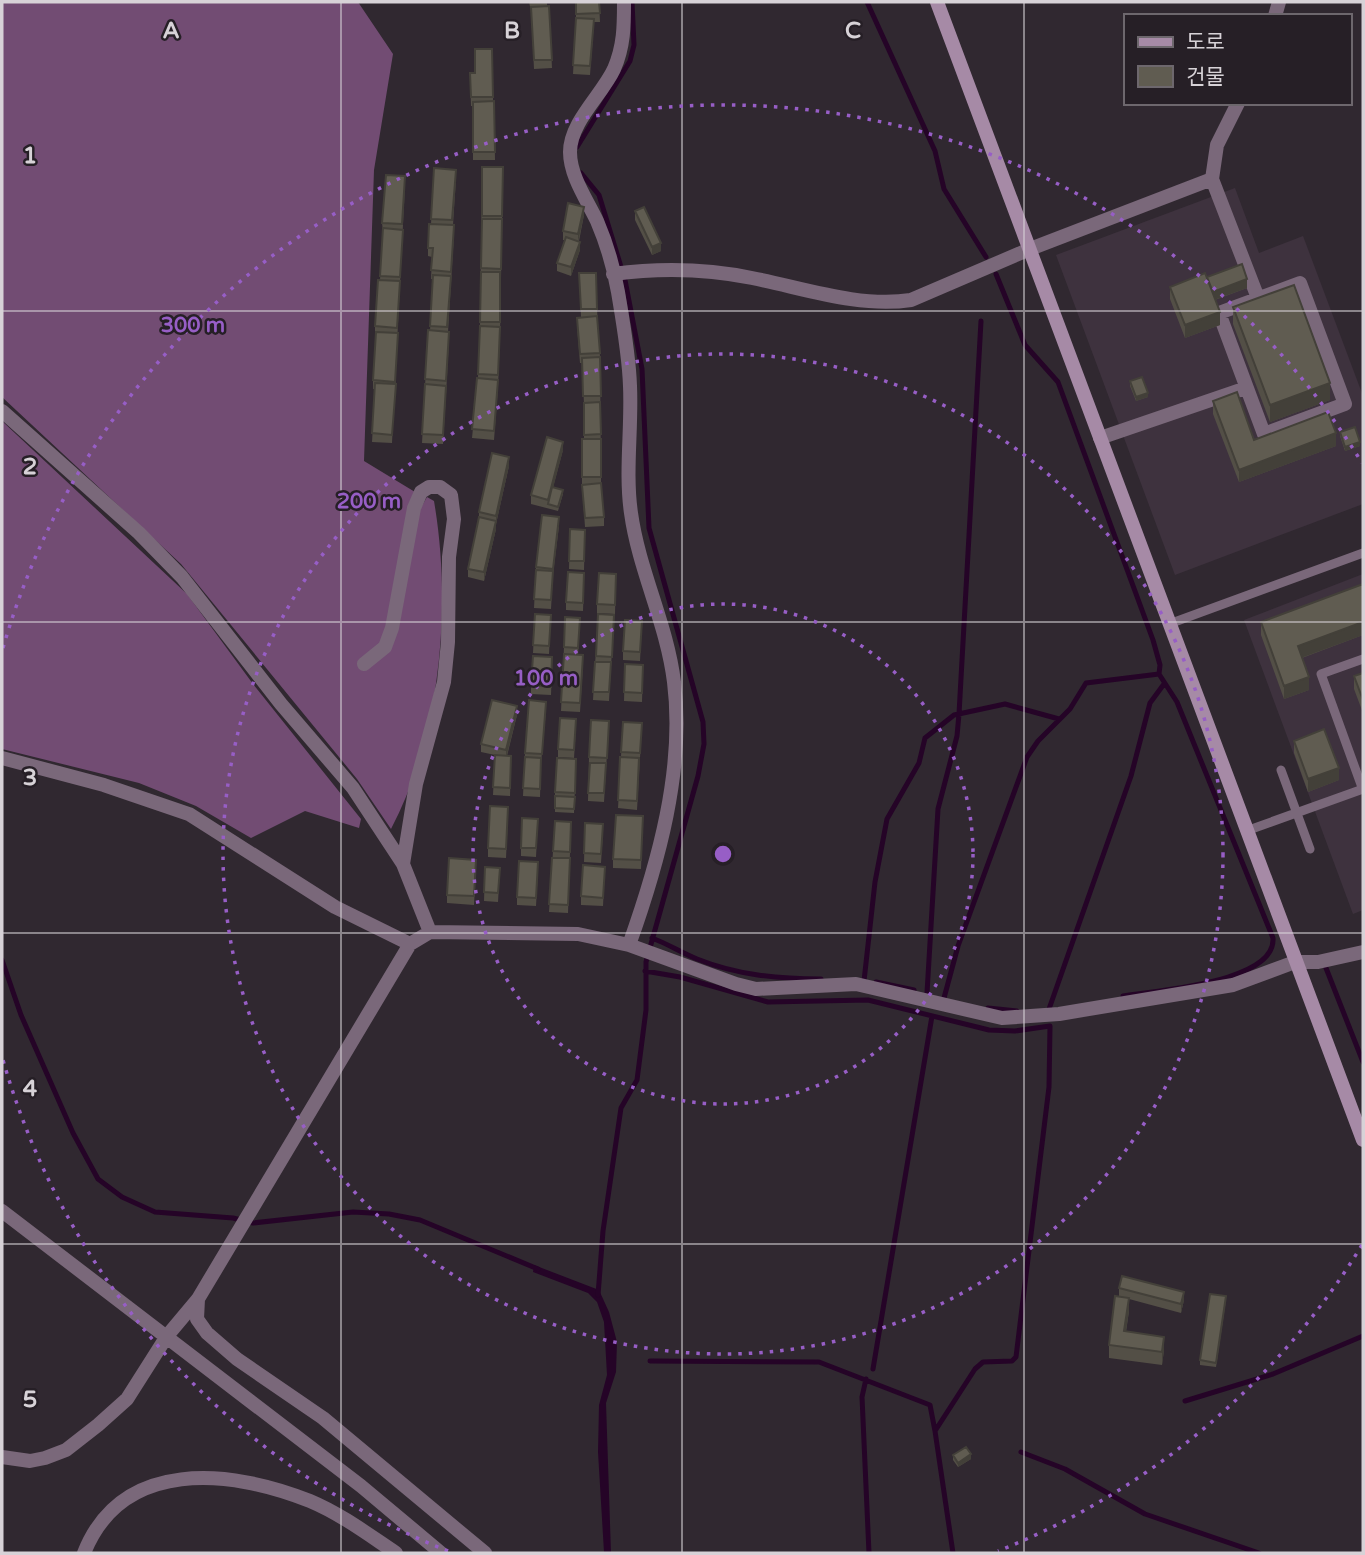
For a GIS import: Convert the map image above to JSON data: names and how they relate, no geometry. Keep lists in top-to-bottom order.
{
  "legend": ["도로", "건물"],
  "grid": {
    "columns": ["A", "B", "C"],
    "rows": [
      "1",
      "2",
      "3",
      "4",
      "5"
    ]
  },
  "rings": ["300 m", "200 m", "100 m"]
}
